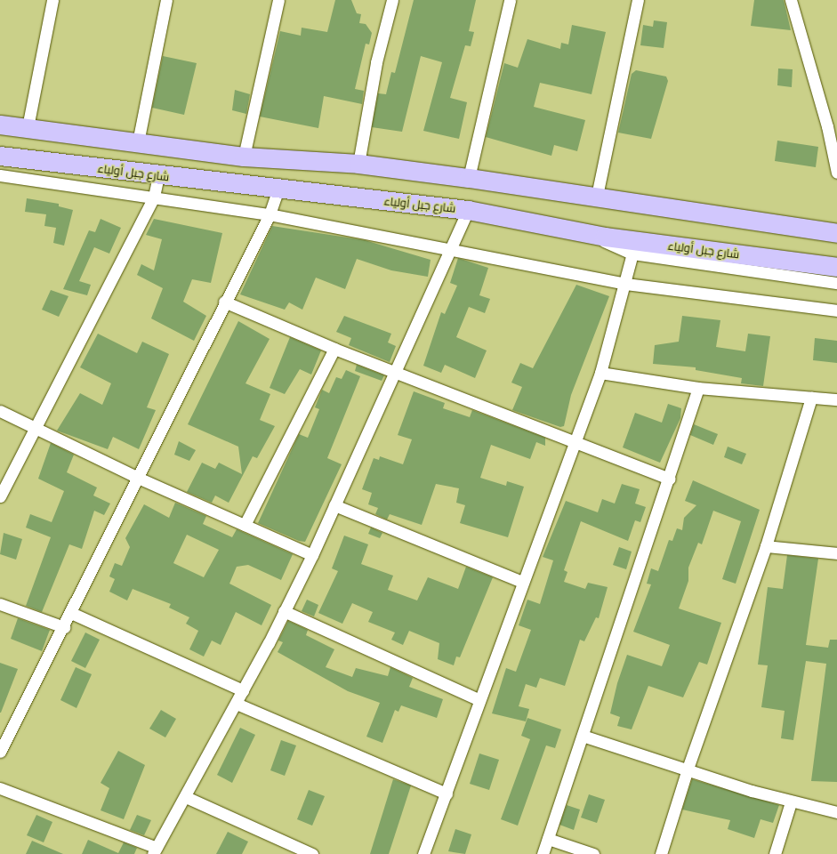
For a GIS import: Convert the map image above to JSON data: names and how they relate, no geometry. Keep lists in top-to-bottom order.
{
  "streets": {
    "main road": ["شارع جبل أولياء"]
  }
}
